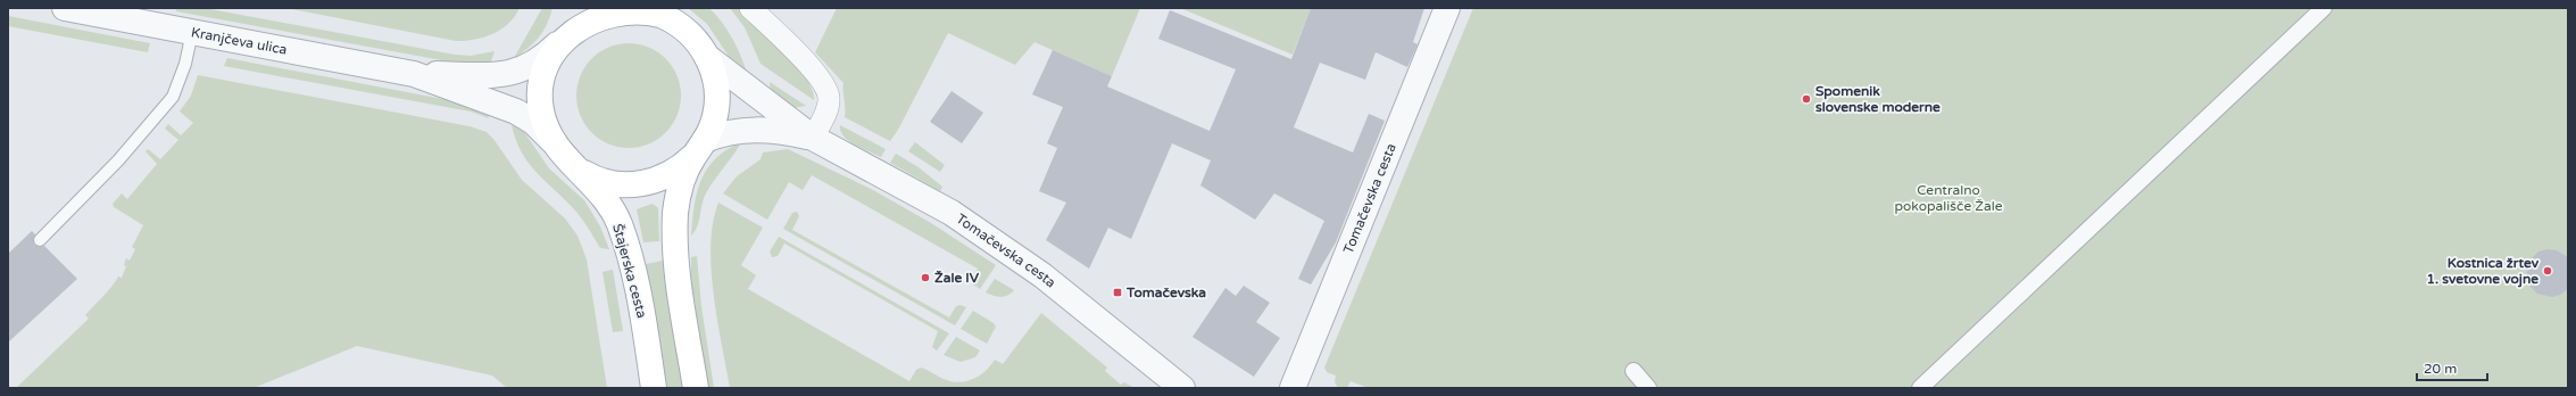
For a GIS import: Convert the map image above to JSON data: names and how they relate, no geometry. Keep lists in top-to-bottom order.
{
  "streets": {
    "main road": ["Štajerska cesta"],
    "street": ["Kranjčeva ulica", "Tomačevska cesta"]
  },
  "crossings": [
    ["Kranjčeva ulica", "Štajerska cesta"],
    ["Tomačevska cesta", "Štajerska cesta"]
  ],
  "parks": ["Centralno pokopališče Žale"],
  "places": {
    "other": ["Spomenik slovenske moderne", "Kostnica žrtev 1. svetovne vojne", "Žale IV"],
    "transit": ["Tomačevska"]
  },
  "scale_bar": "20 m"
}
